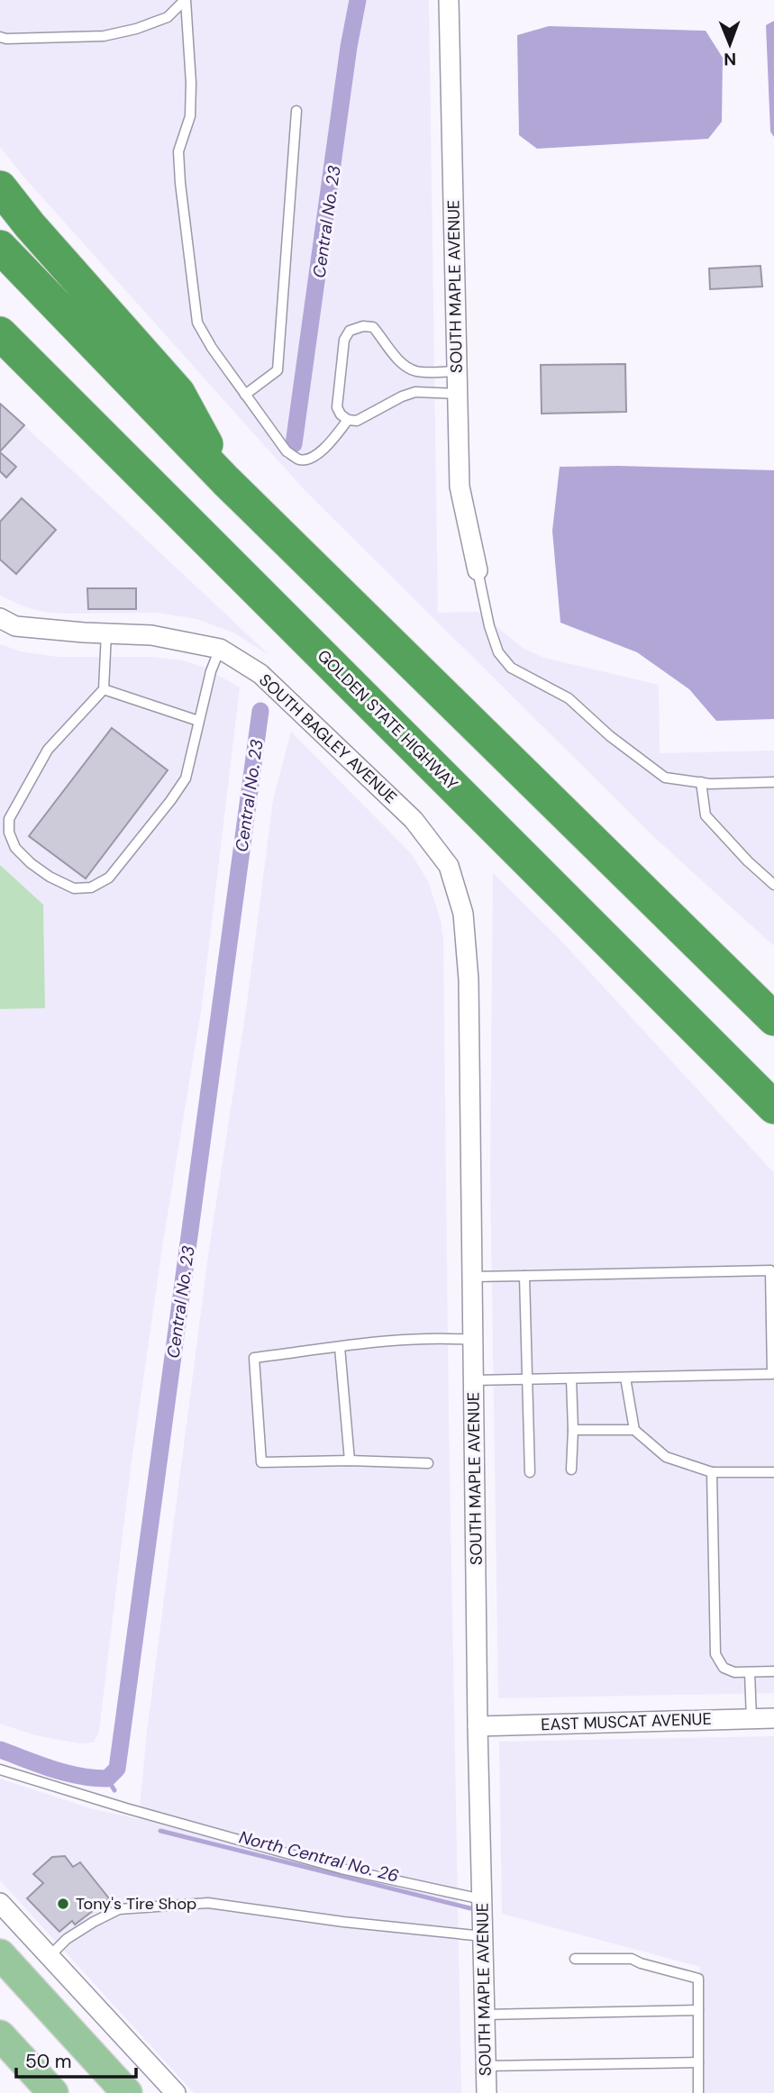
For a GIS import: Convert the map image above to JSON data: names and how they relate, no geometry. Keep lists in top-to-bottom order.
{
  "streets": {
    "highway": ["GOLDEN STATE HIGHWAY"],
    "street": ["SOUTH MAPLE AVENUE", "SOUTH BAGLEY AVENUE", "EAST MUSCAT AVENUE"]
  },
  "crossings": [
    ["SOUTH MAPLE AVENUE", "SOUTH BAGLEY AVENUE"],
    ["SOUTH MAPLE AVENUE", "EAST MUSCAT AVENUE"]
  ],
  "water": ["Central No. 23", "North Central No. 26"],
  "places": ["Tony's Tire Shop"],
  "scale_bar": "50 m",
  "north": "bottom"
}
